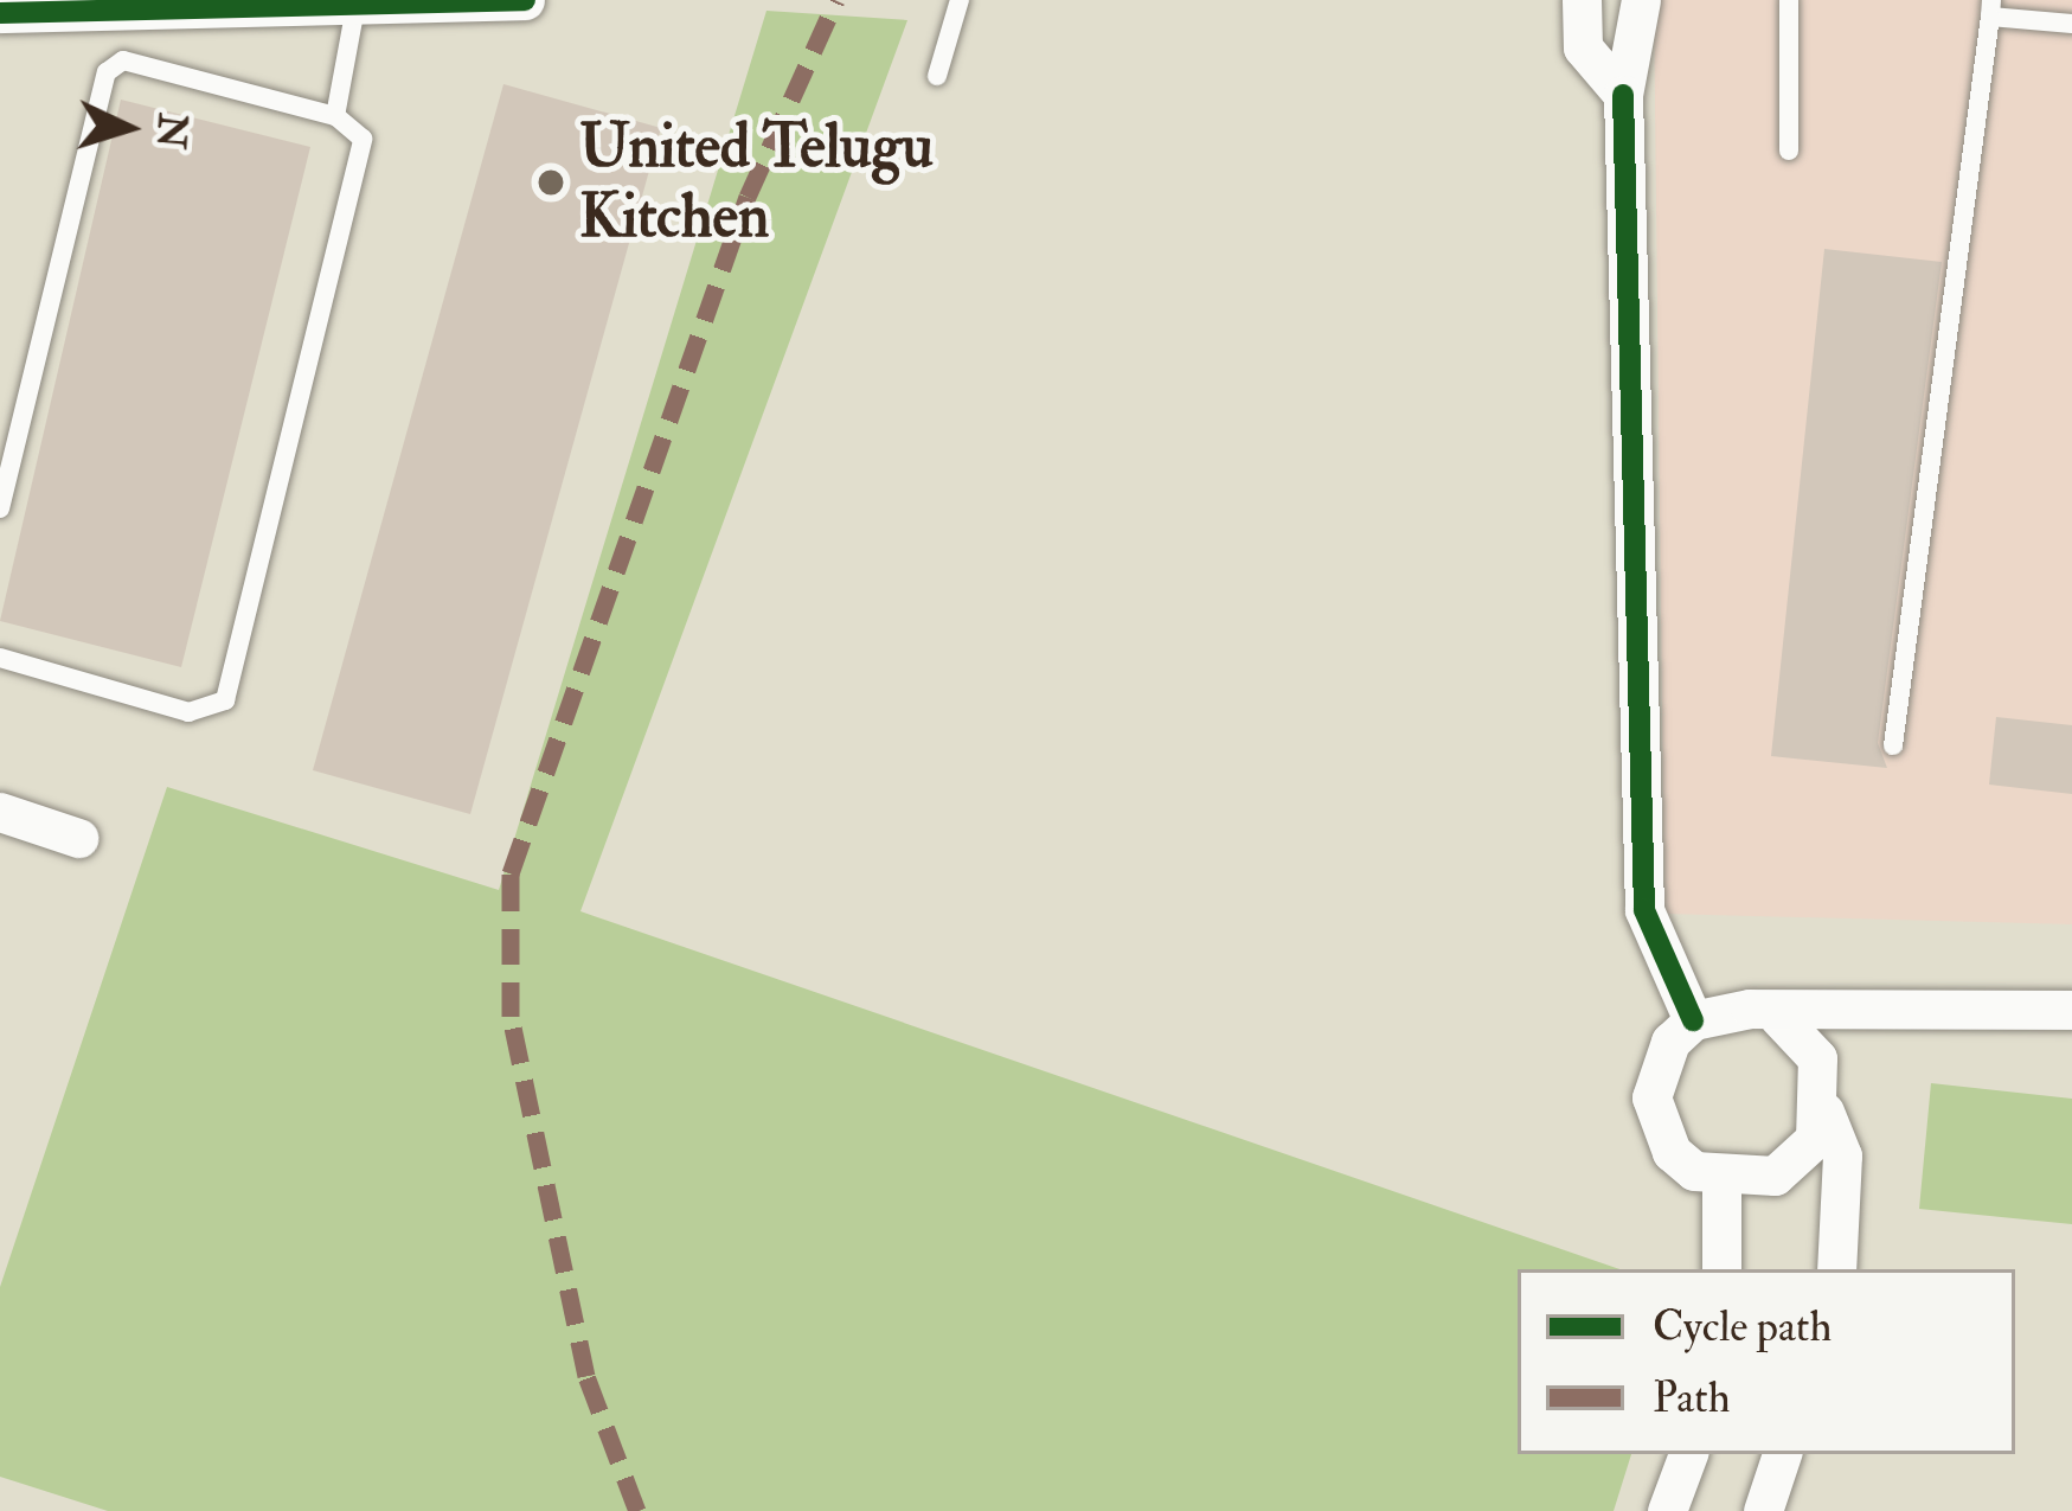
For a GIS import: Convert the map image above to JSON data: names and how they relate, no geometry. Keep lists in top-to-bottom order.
{
  "places": ["United Telugu Kitchen"],
  "legend": ["Cycle path", "Path"],
  "north": "right"
}
